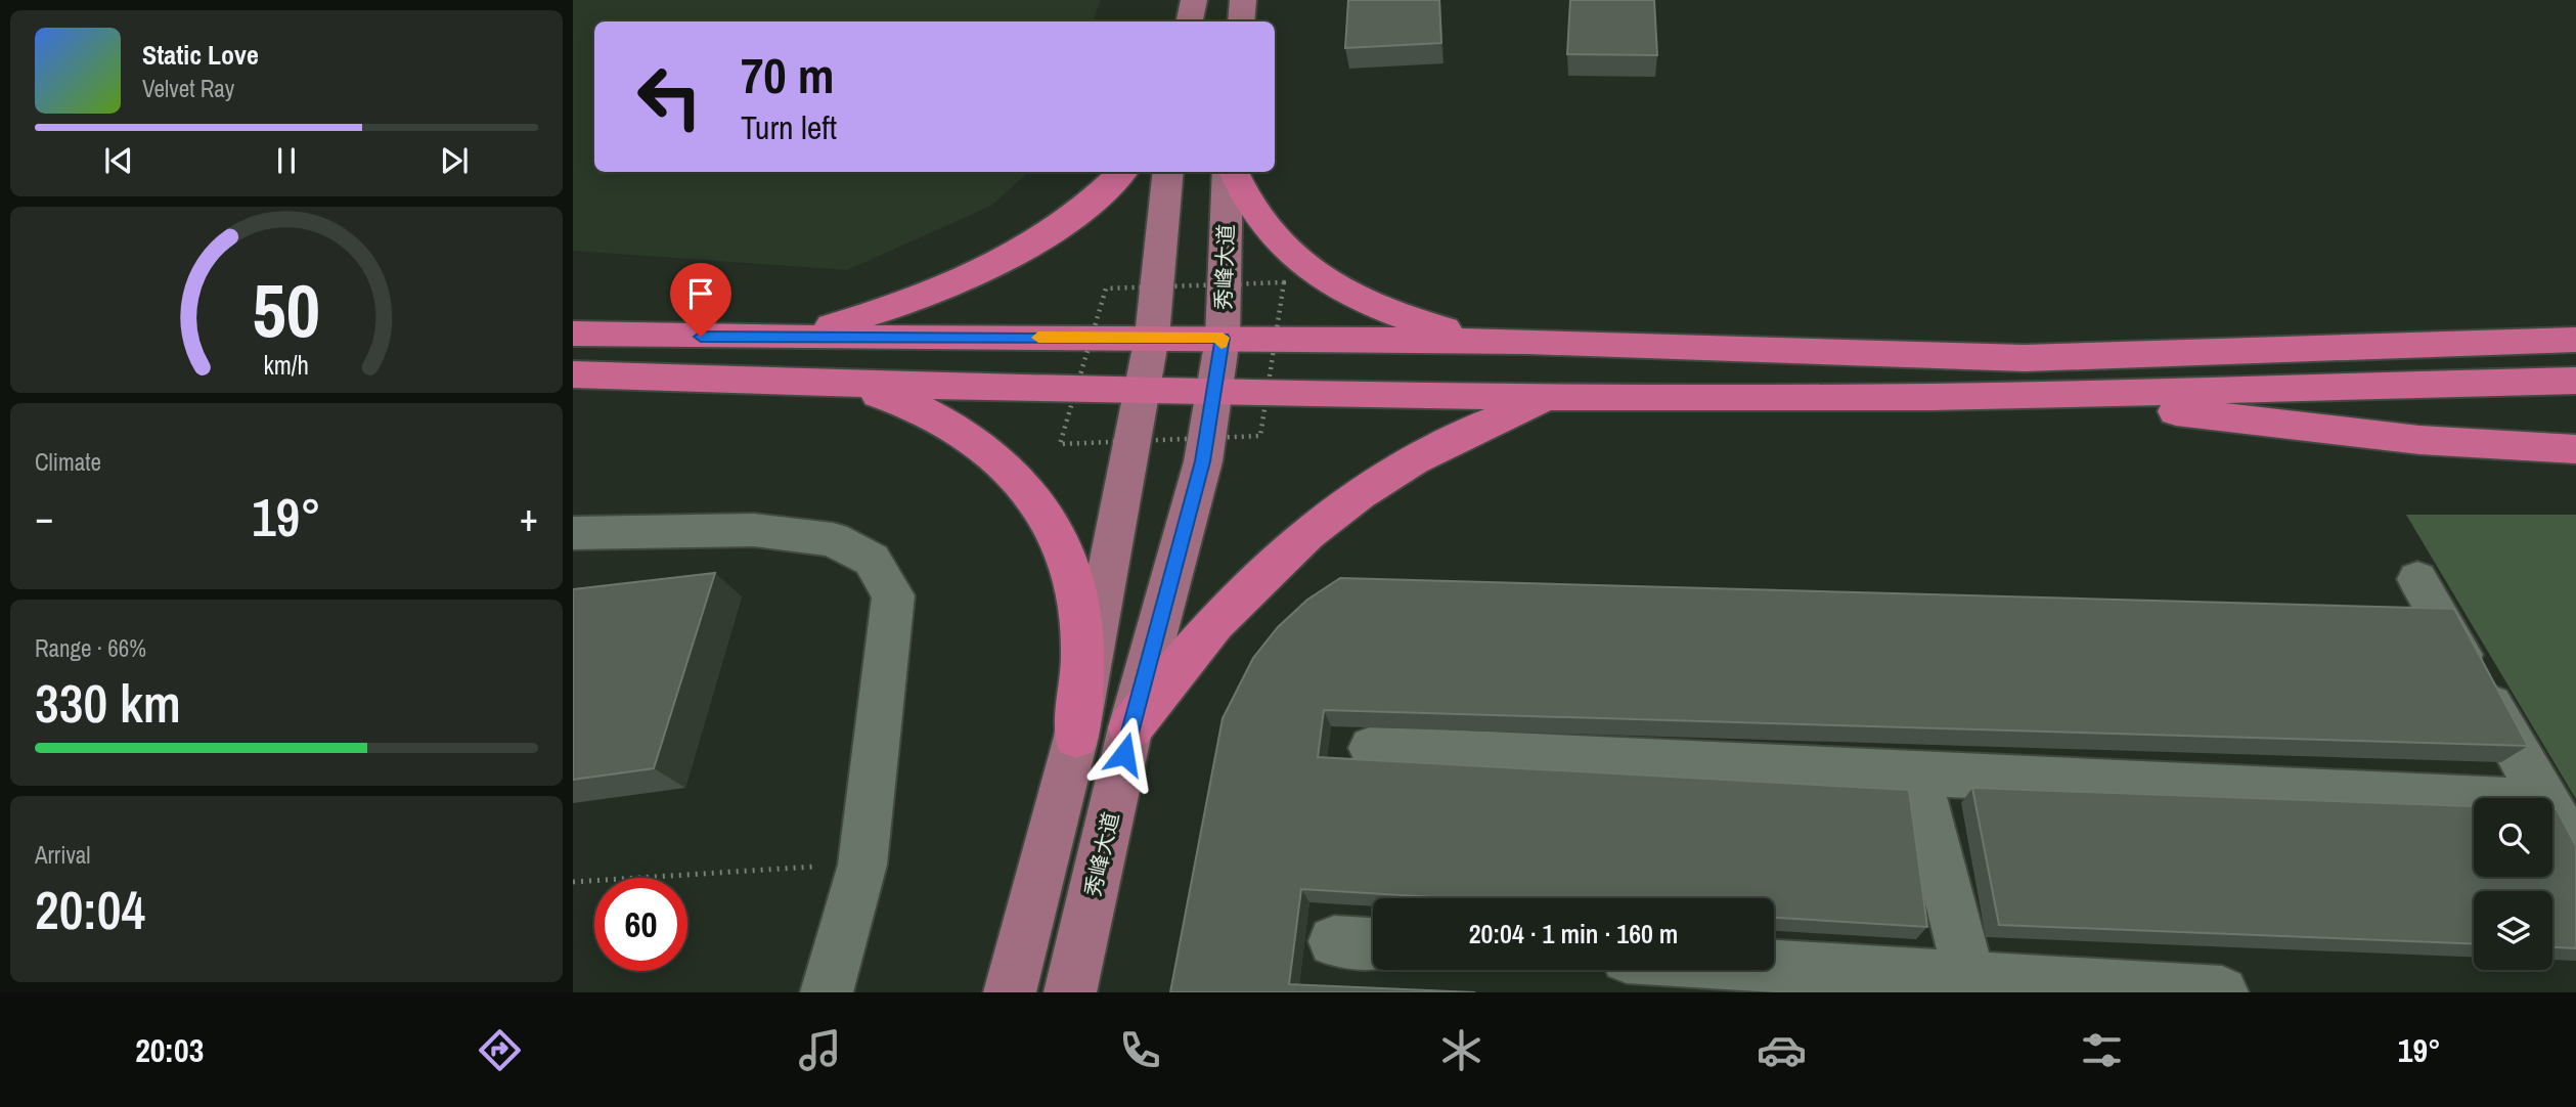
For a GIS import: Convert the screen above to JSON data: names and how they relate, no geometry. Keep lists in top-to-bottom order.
{
  "streets": {
    "main road": ["秀峰大道"]
  },
  "page": {
    "turn": ["70 m", "Turn left"],
    "song": ["Static Love", "Velvet Ray"],
    "tile": [
      "Climate",
      ["Range · 66%", "330 km"],
      ["Arrival", "20:04"]
    ],
    "heat": ["−", "19°", "+"],
    "limit": "60",
    "trip": "20:04 · 1 min · 160 m",
    "tabs": ["20:03", "19°"],
    "gauge": ["50", "km/h"]
  }
}
